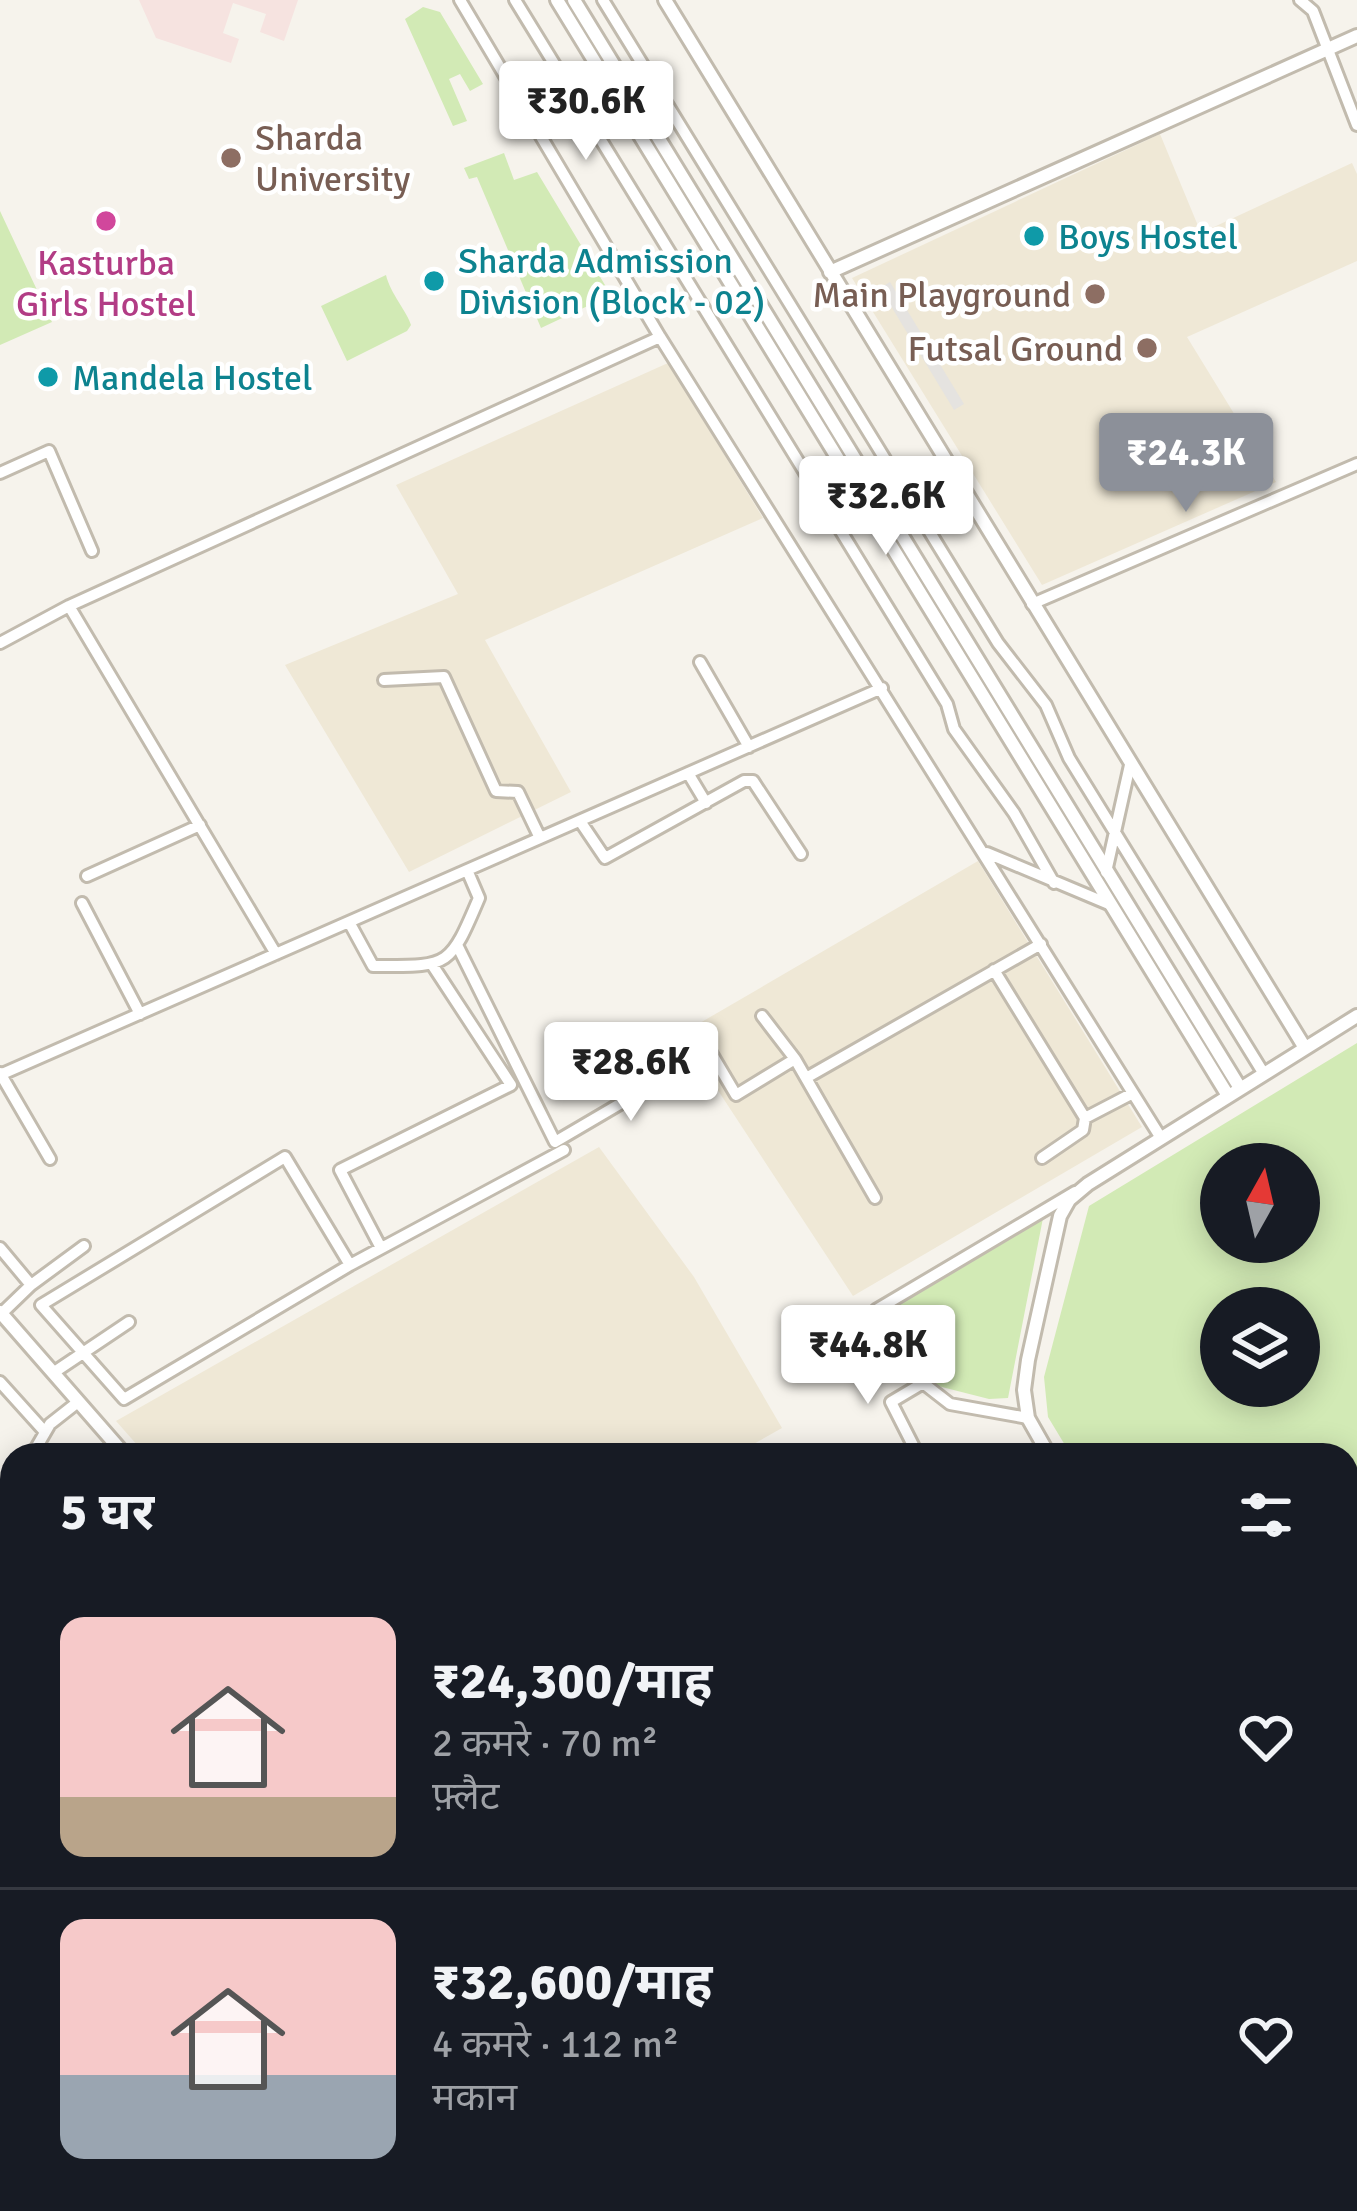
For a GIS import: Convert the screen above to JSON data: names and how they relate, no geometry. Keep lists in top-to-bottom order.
{
  "places": [
    "Sharda University",
    "Kasturba Girls Hostel",
    "Boys Hostel",
    "Sharda Admission Division (Block - 02)",
    "Main Playground",
    "Futsal Ground",
    "Mandela Hostel"
  ],
  "north": "top",
  "page": {
    "price": [
      "₹30.6K",
      "₹24.3K",
      "₹32.6K",
      "₹28.6K",
      "₹44.8K"
    ],
    "heading": "5 घर",
    "list": [
      {
        "name": "₹24,300/माह",
        "note": "2 कमरे · 70 m² · फ़्लैट"
      },
      {
        "name": "₹32,600/माह",
        "note": "4 कमरे · 112 m² · मकान"
      }
    ]
  }
}
